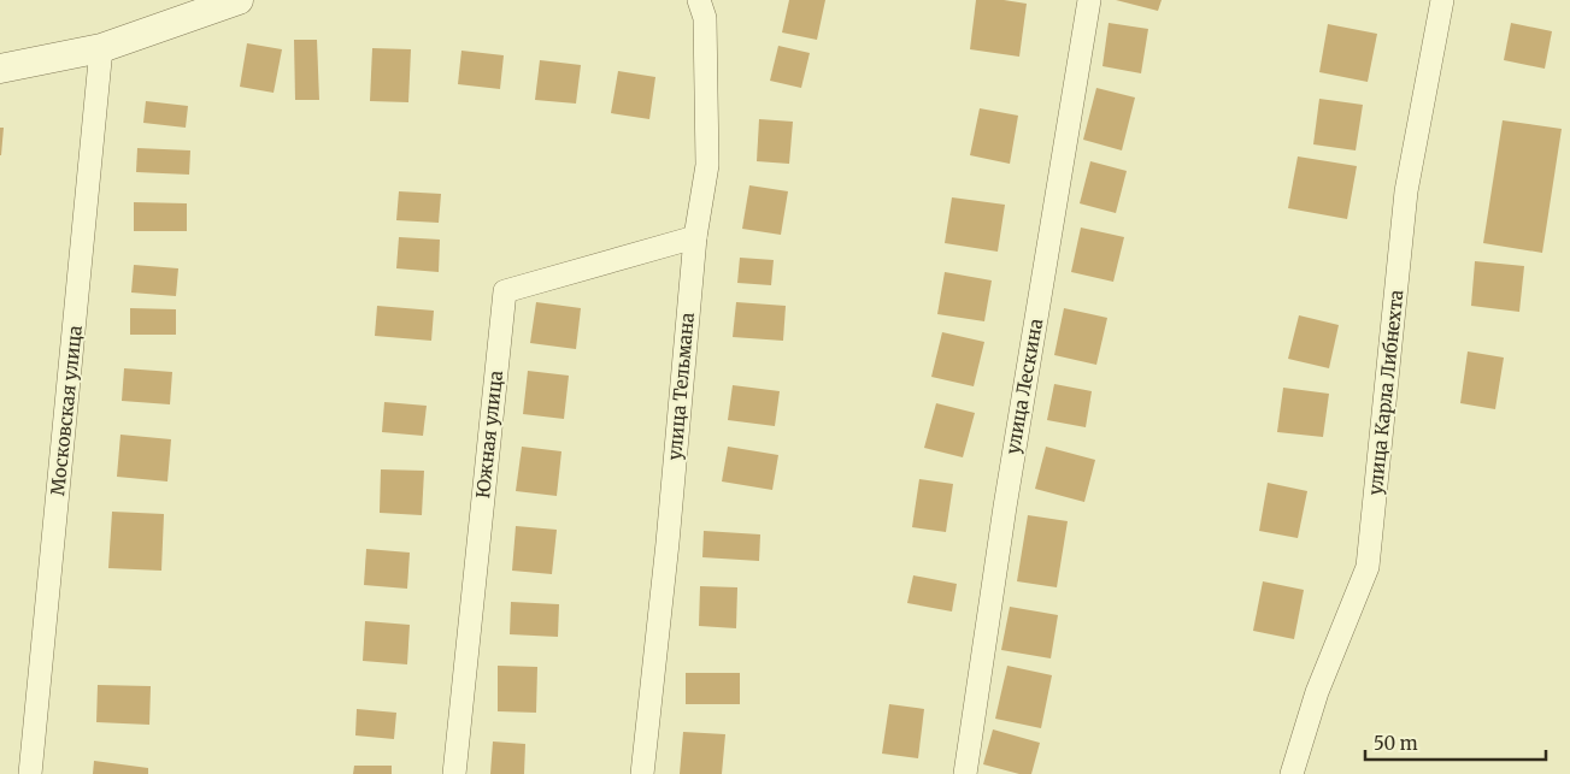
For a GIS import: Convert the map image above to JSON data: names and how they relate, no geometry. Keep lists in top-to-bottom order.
{
  "streets": {
    "street": [
      "улица Тельмана",
      "улица Лескина",
      "улица Карла Либнехта",
      "Московская улица",
      "Южная улица"
    ]
  },
  "crossings": [
    ["улица Тельмана", "Южная улица"]
  ],
  "scale_bar": "50 m"
}
